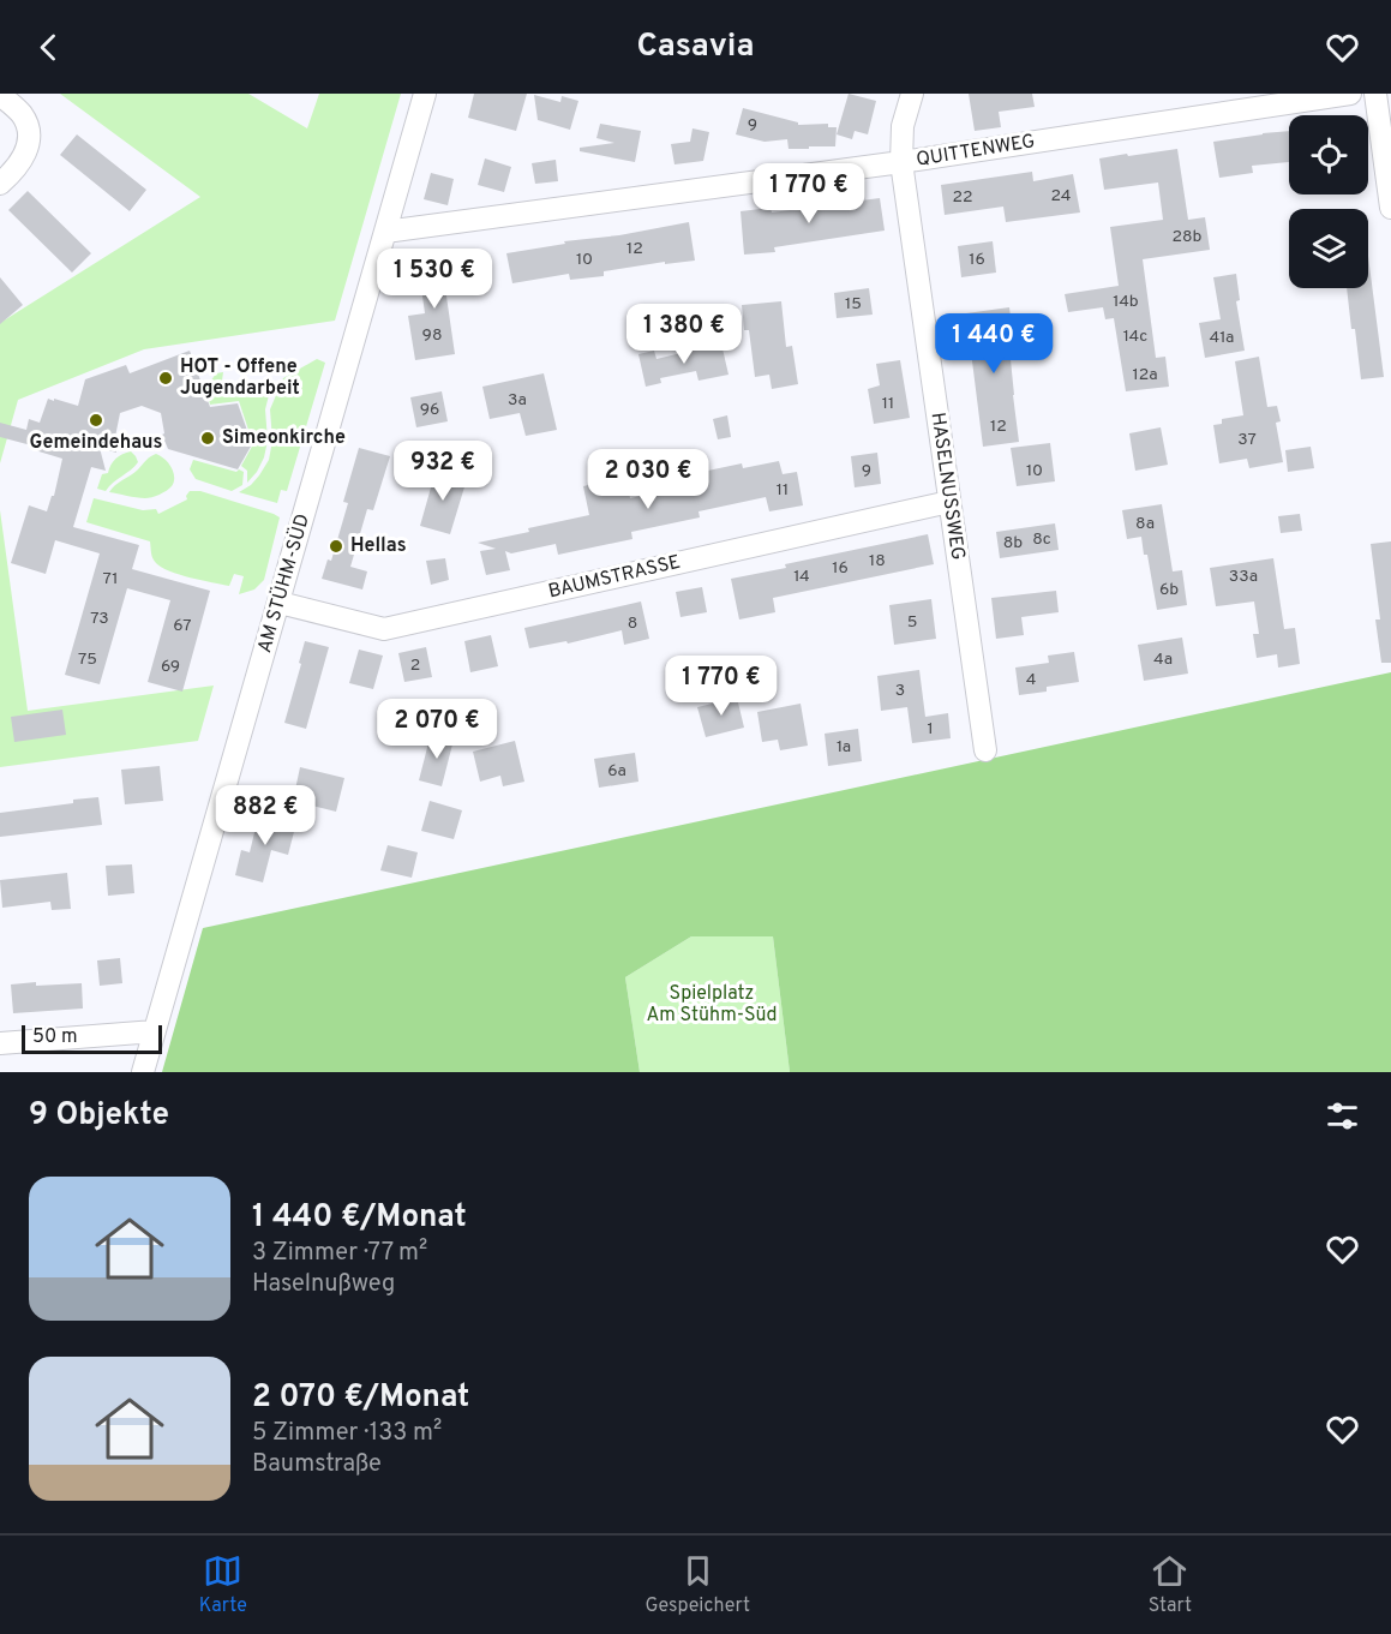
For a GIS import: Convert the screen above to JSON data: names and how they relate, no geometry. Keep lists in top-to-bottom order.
{
  "streets": {
    "street": [
      "QUITTENWEG",
      "HASELNUSSWEG",
      "BAUMSTRASSE",
      "AM STÜHM-SÜD"
    ]
  },
  "crossings": [
    ["QUITTENWEG", "HASELNUSSWEG"],
    ["QUITTENWEG", "AM STÜHM-SÜD"],
    ["HASELNUSSWEG", "BAUMSTRASSE"],
    ["BAUMSTRASSE", "AM STÜHM-SÜD"]
  ],
  "parks": ["Spielplatz Am Stühm-Süd"],
  "places": [
    "HOT - Offene Jugendarbeit",
    "Gemeindehaus",
    "Simeonkirche",
    "Hellas"
  ],
  "house_numbers": [
    "9",
    "24",
    "22",
    "28b",
    "12",
    "10",
    "16",
    "14b",
    "15",
    "98",
    "14c",
    "41a",
    "12a",
    "3a",
    "11",
    "96",
    "12",
    "37",
    "9",
    "10",
    "11",
    "8a",
    "8c",
    "8b",
    "18",
    "16",
    "14",
    "33a",
    "71",
    "6b",
    "73",
    "5",
    "8",
    "67",
    "75",
    "4a",
    "2",
    "69",
    "4",
    "3",
    "1",
    "1a",
    "6a"
  ],
  "scale_bar": "50 m",
  "page": {
    "header": "Casavia",
    "price": [
      "1 770 €",
      "1 530 €",
      "1 380 €",
      "1 440 €",
      "932 €",
      "2 030 €",
      "1 770 €",
      "2 070 €",
      "882 €"
    ],
    "scale": "50 m",
    "heading": "9 Objekte",
    "list": [
      {
        "name": "1 440 €/Monat",
        "note": "3 Zimmer · 77 m² · Haselnußweg"
      },
      {
        "name": "2 070 €/Monat",
        "note": "5 Zimmer · 133 m² · Baumstraße"
      }
    ],
    "tabs": ["Karte", "Gespeichert", "Start"]
  }
}
